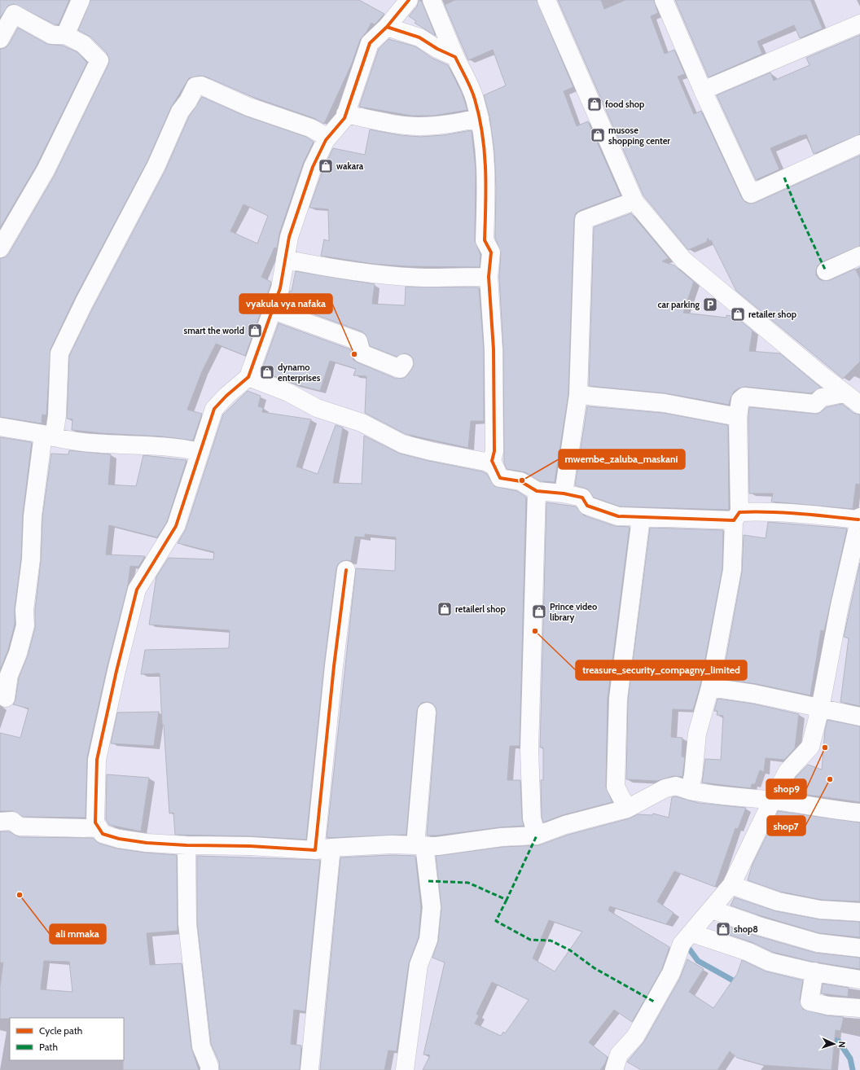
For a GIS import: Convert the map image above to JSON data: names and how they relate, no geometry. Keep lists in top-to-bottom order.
{
  "places": {
    "shop": [
      "food shop",
      "musose shopping center",
      "wakara",
      "retailer shop",
      "smart the world",
      "dynamo enterprises",
      "retailerl shop",
      "Prince video library",
      "shop8"
    ],
    "parking": ["car parking"],
    "other": [
      "vyakula vya nafaka",
      "mwembe_zaluba_maskani",
      "treasure_security_compagny_limited",
      "shop9",
      "shop7",
      "ali mmaka"
    ]
  },
  "legend": ["Cycle path", "Path"],
  "north": "right"
}
